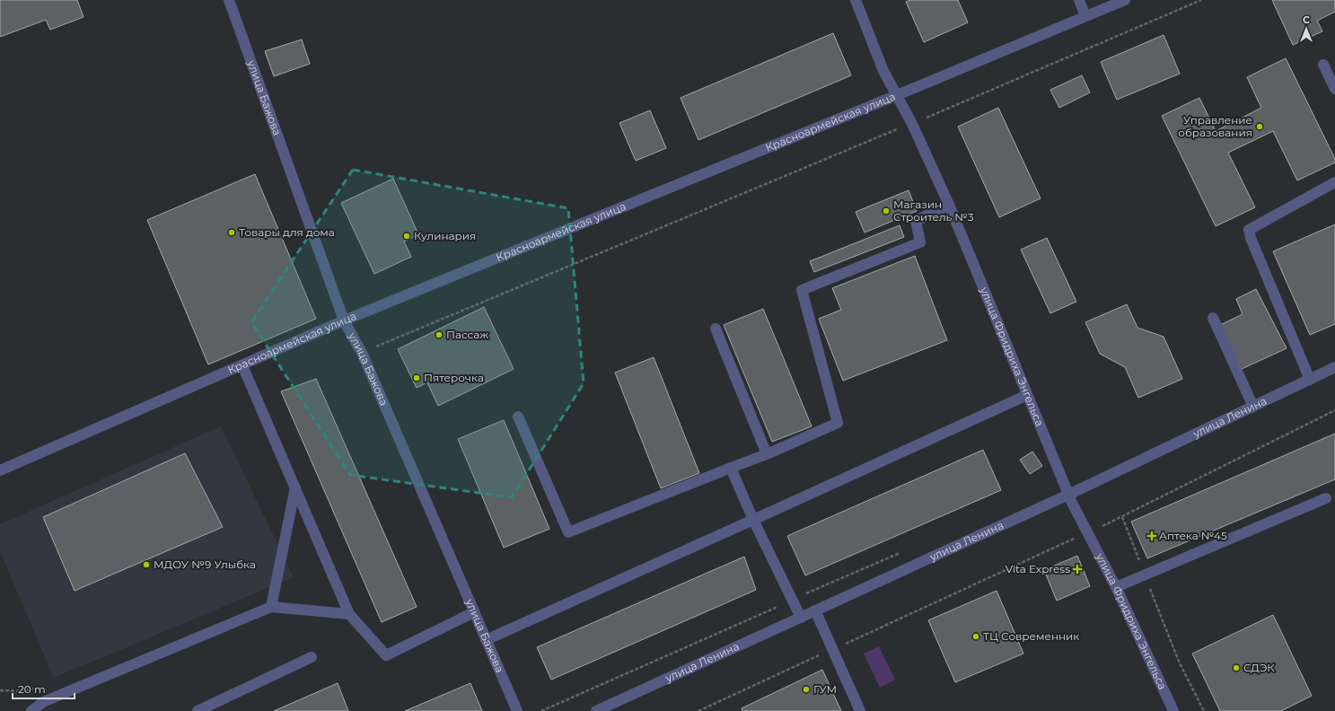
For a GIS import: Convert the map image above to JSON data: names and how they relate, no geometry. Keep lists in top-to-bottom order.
{
  "streets": {
    "street": [
      "улица Бажова",
      "Красноармейская улица",
      "улица Фридриха Энгельса",
      "улица Ленина"
    ]
  },
  "crossings": [
    ["улица Бажова", "Красноармейская улица"],
    ["Красноармейская улица", "улица Фридриха Энгельса"],
    ["улица Фридриха Энгельса", "улица Ленина"]
  ],
  "places": {
    "other": [
      "Управление образования",
      "Магазин Строитель №3",
      "Товары для дома",
      "Кулинария",
      "Пассаж",
      "Пятерочка",
      "МДОУ №9 Улыбка",
      "ТЦ Современник",
      "СДЭК",
      "ГУМ"
    ],
    "health": ["Аптека №45", "Vita Express"]
  },
  "scale_bar": "20 m",
  "north": "top"
}
